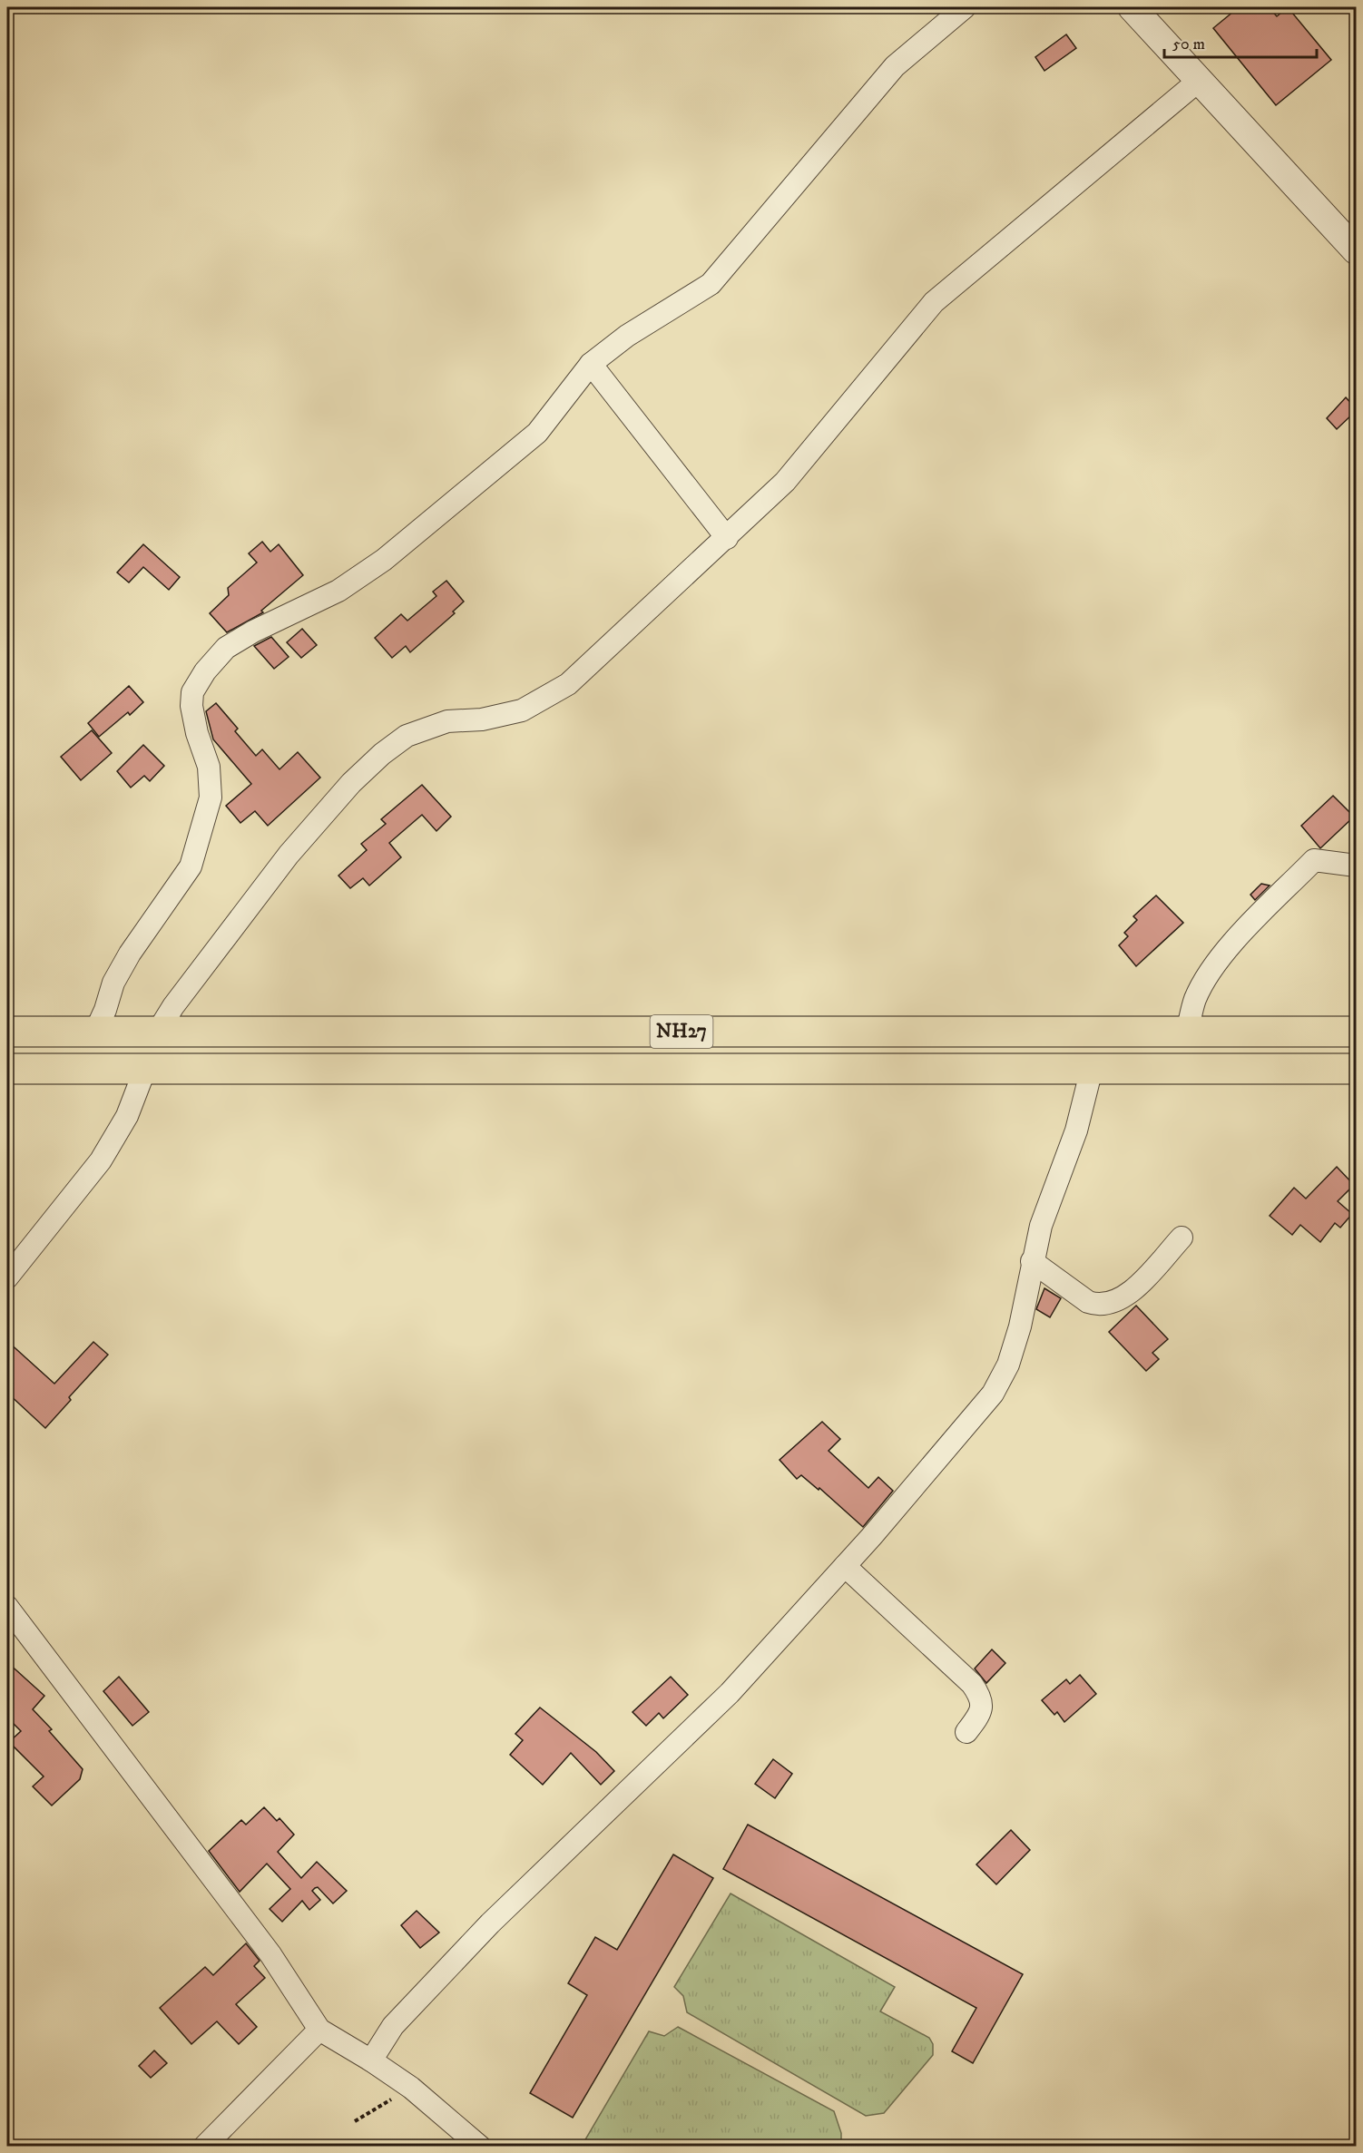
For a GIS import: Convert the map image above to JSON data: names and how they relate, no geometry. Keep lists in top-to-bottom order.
{
  "streets": {
    "highway": ["NH27"]
  },
  "scale_bar": "50 m"
}
